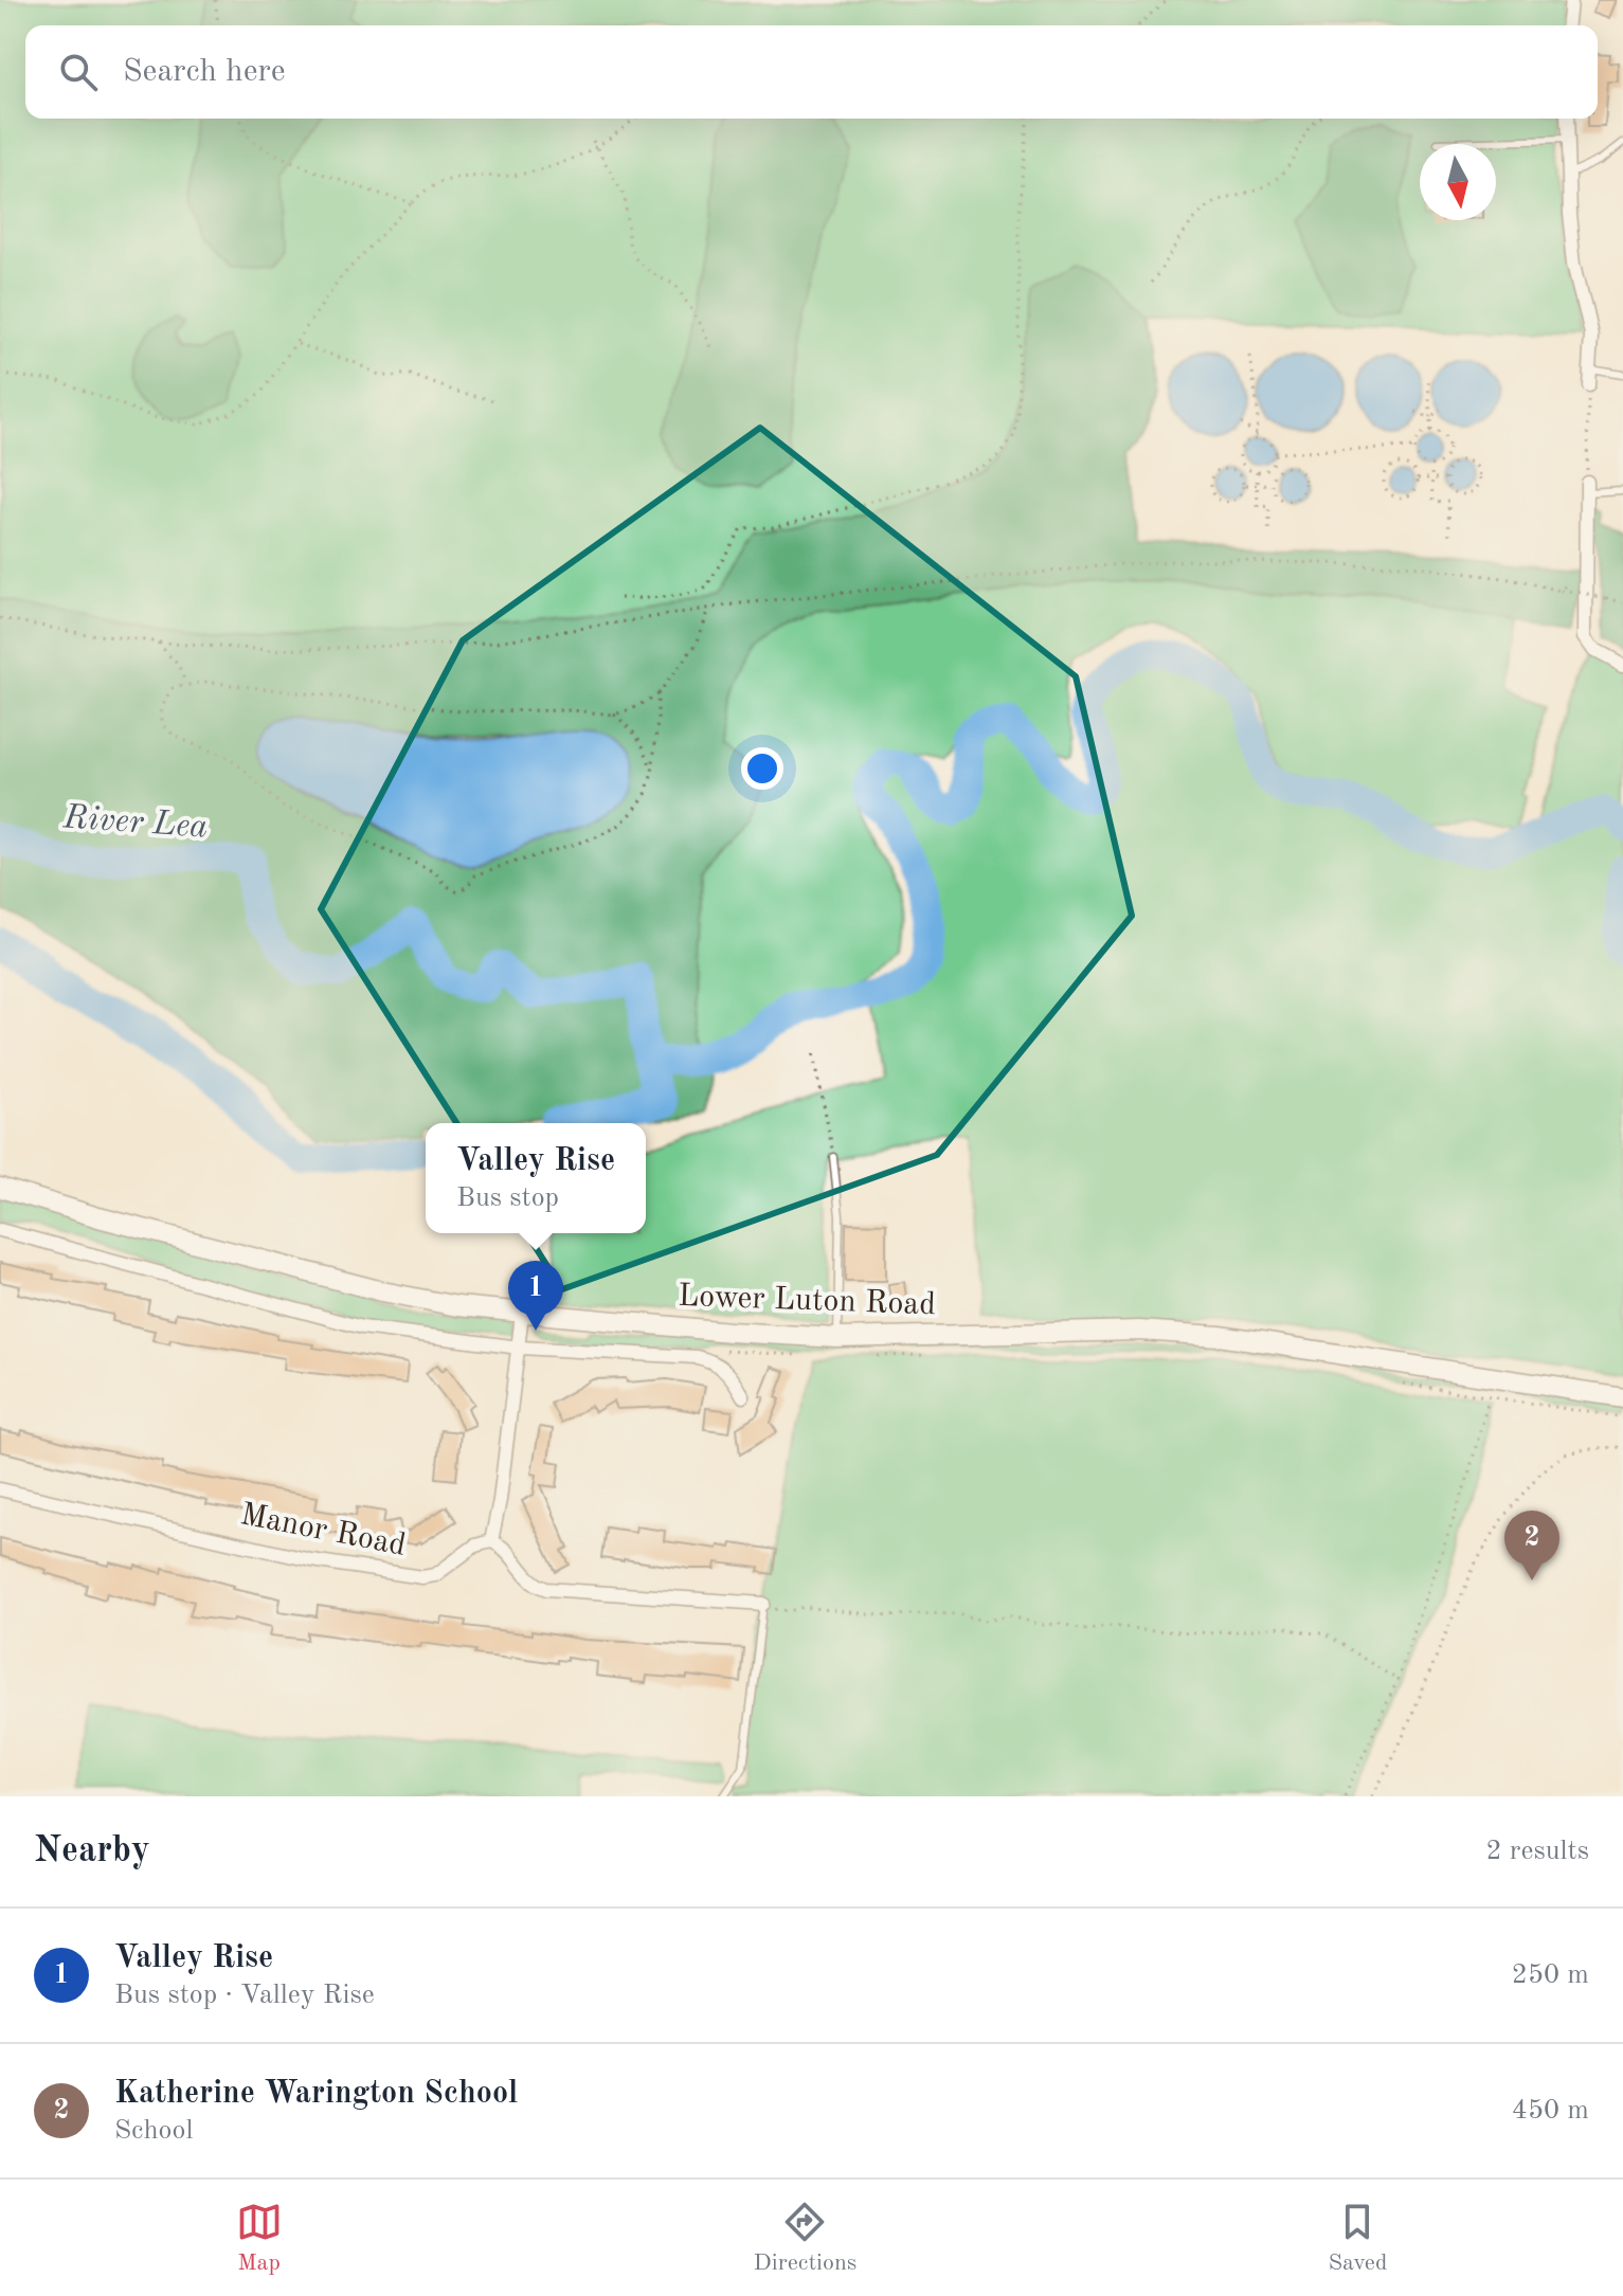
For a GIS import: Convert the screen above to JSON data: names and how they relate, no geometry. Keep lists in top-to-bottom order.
{
  "streets": {
    "main road": ["Lower Luton Road"],
    "street": ["Manor Road"]
  },
  "water": ["River Lea"],
  "north": "bottom",
  "page": {
    "search": "Search here",
    "popup": ["Valley Rise", "Bus stop"],
    "pins": ["1", "2"],
    "heading": ["Nearby", "2 results"],
    "list": [
      {
        "mark": "1",
        "name": "Valley Rise",
        "note": "Bus stop · Valley Rise",
        "value": "250 m"
      },
      {
        "mark": "2",
        "name": "Katherine Warington School",
        "note": "School",
        "value": "450 m"
      }
    ],
    "nav": ["Map", "Directions", "Saved"]
  }
}
